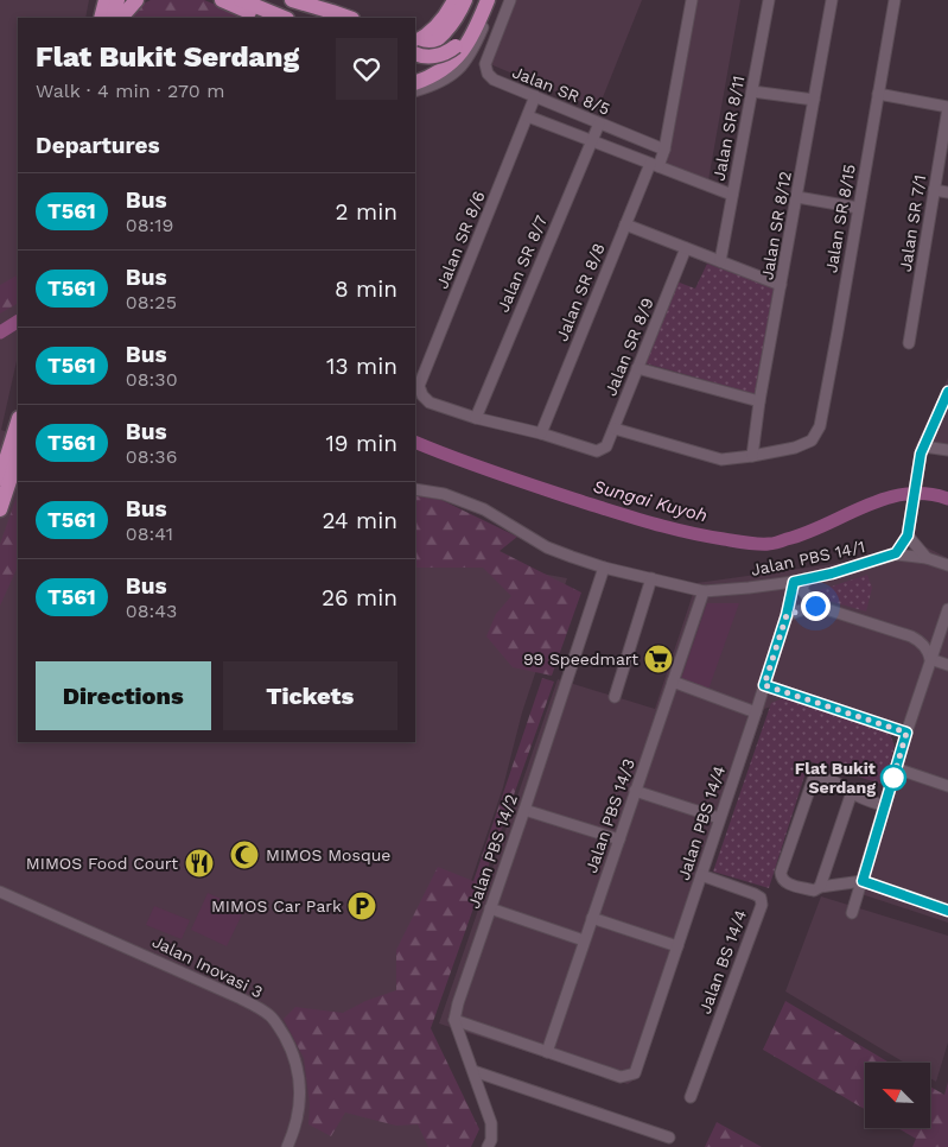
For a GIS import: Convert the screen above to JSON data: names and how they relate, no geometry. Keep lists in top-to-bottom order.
{
  "streets": {
    "street": [
      "Jalan SR 8/5",
      "Jalan SR 8/11",
      "Jalan SR 8/15",
      "Jalan SR 7/1",
      "Jalan SR 8/12",
      "Jalan SR 8/6",
      "Jalan SR 8/7",
      "Jalan SR 8/8",
      "Jalan SR 8/9",
      "Jalan PBS 14/1",
      "Jalan PBS 14/3",
      "Jalan PBS 14/4",
      "Jalan PBS 14/2",
      "Jalan BS 14/4",
      "Jalan Inovasi 3"
    ]
  },
  "crossings": [
    ["Jalan SR 8/5", "Jalan SR 8/6"],
    ["Jalan SR 8/5", "Jalan SR 8/7"],
    ["Jalan SR 8/5", "Jalan SR 8/8"],
    ["Jalan SR 8/15", "Jalan SR 8/12"],
    ["Jalan SR 8/6", "Jalan SR 8/7"],
    ["Jalan SR 8/8", "Jalan SR 8/9"],
    ["Jalan PBS 14/1", "Jalan PBS 14/3"],
    ["Jalan PBS 14/1", "Jalan PBS 14/4"],
    ["Jalan PBS 14/1", "Jalan PBS 14/2"],
    ["Jalan PBS 14/3", "Jalan PBS 14/4"],
    ["Jalan PBS 14/4", "Jalan BS 14/4"]
  ],
  "water": ["Sungai Kuyoh"],
  "places": {
    "supermarket": ["99 Speedmart"],
    "other": ["Flat Bukit Serdang"],
    "mosque": ["MIMOS Mosque"],
    "restaurant": ["MIMOS Food Court"],
    "parking": ["MIMOS Car Park"]
  },
  "lines": ["bus line T561"],
  "north": "top left",
  "page": {
    "heading": [
      ["Flat Bukit Serdang", "Walk · 4 min · 270 m"],
      "Departures"
    ],
    "list": [
      {
        "mark": "T561",
        "name": "Bus",
        "note": "08:19",
        "value": "2 min"
      },
      {
        "mark": "T561",
        "name": "Bus",
        "note": "08:25",
        "value": "8 min"
      },
      {
        "mark": "T561",
        "name": "Bus",
        "note": "08:30",
        "value": "13 min"
      },
      {
        "mark": "T561",
        "name": "Bus",
        "note": "08:36",
        "value": "19 min"
      },
      {
        "mark": "T561",
        "name": "Bus",
        "note": "08:41",
        "value": "24 min"
      },
      {
        "mark": "T561",
        "name": "Bus",
        "note": "08:43",
        "value": "26 min"
      }
    ],
    "buttons": ["Directions", "Tickets"]
  }
}
